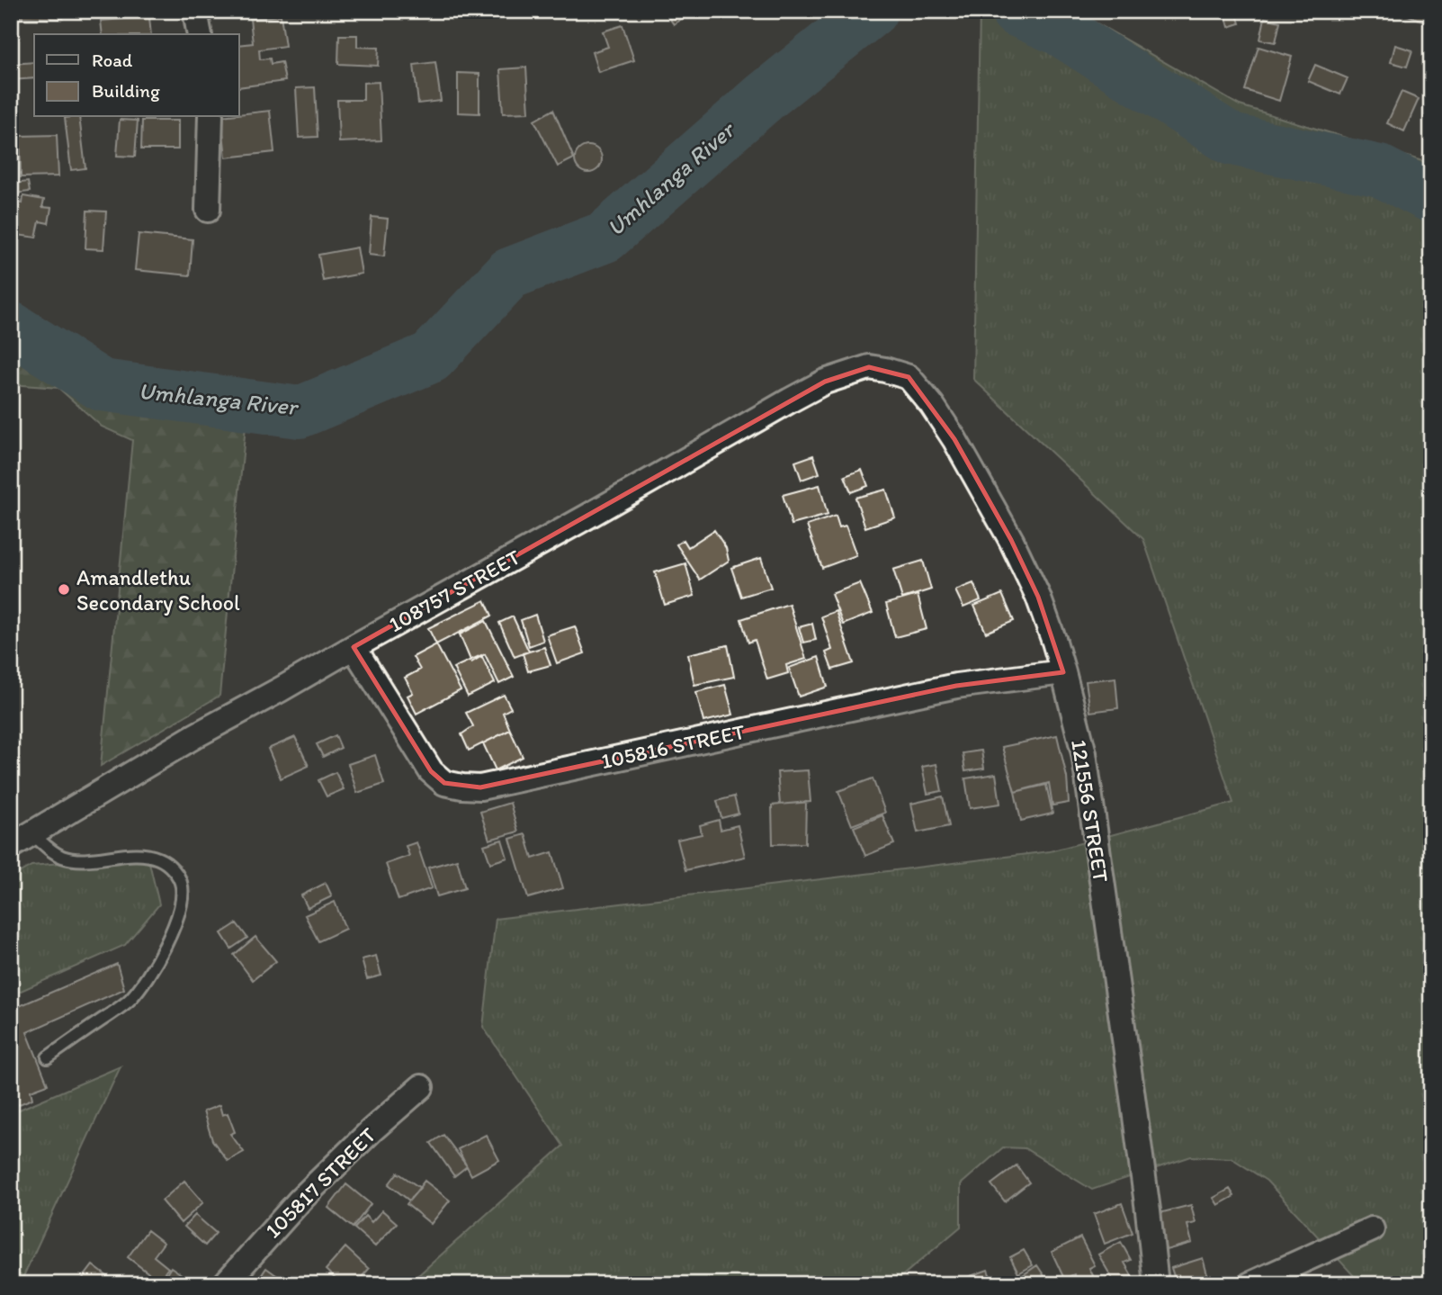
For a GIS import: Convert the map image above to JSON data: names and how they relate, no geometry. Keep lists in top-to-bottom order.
{
  "streets": {
    "street": [
      "108757 STREET",
      "105816 STREET",
      "121556 STREET",
      "105817 STREET"
    ]
  },
  "crossings": [
    ["108757 STREET", "105816 STREET"],
    ["108757 STREET", "121556 STREET"],
    ["105816 STREET", "121556 STREET"]
  ],
  "water": ["Umhlanga River"],
  "places": ["Amandlethu Secondary School"],
  "legend": ["Road", "Building"]
}
